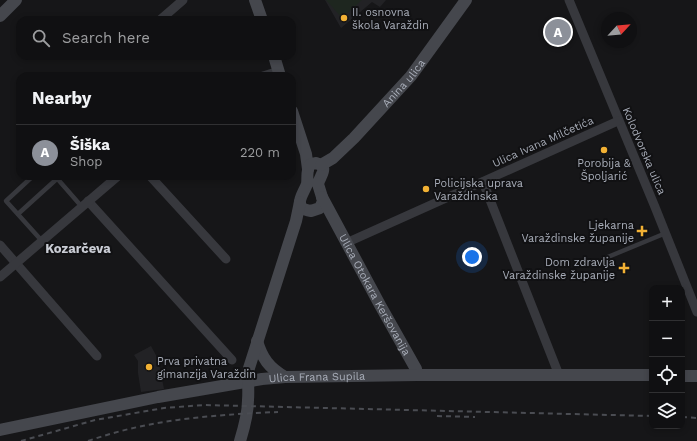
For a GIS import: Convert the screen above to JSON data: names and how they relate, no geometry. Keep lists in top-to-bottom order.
{
  "streets": {
    "main road": ["Anina ulica", "Ulica Otokara Keršovanija", "Ulica Frana Supila"],
    "street": ["Ulica Ivana Milčetića", "Kolodvorska ulica"]
  },
  "crossings": [
    ["Ulica Ivana Milčetića", "Kolodvorska ulica"],
    ["Ulica Ivana Milčetića", "Ulica Otokara Keršovanija"],
    ["Ulica Otokara Keršovanija", "Ulica Frana Supila"]
  ],
  "districts": ["Kozarčeva"],
  "places": {
    "other": [
      "II. osnovna škola Varaždin",
      "Porobija & Špoljarić",
      "Policijska uprava Varaždinska",
      "Prva privatna gimanzija Varaždin"
    ],
    "health": ["Ljekarna Varaždinske županije", "Dom zdravlja Varaždinske županije"]
  },
  "north": "top right",
  "page": {
    "search": "Search here",
    "pins": "A",
    "heading": "Nearby",
    "list": [
      {
        "mark": "A",
        "name": "Šiška",
        "note": "Shop",
        "value": "220 m"
      }
    ],
    "map_buttons": ["+", "−"]
  }
}
